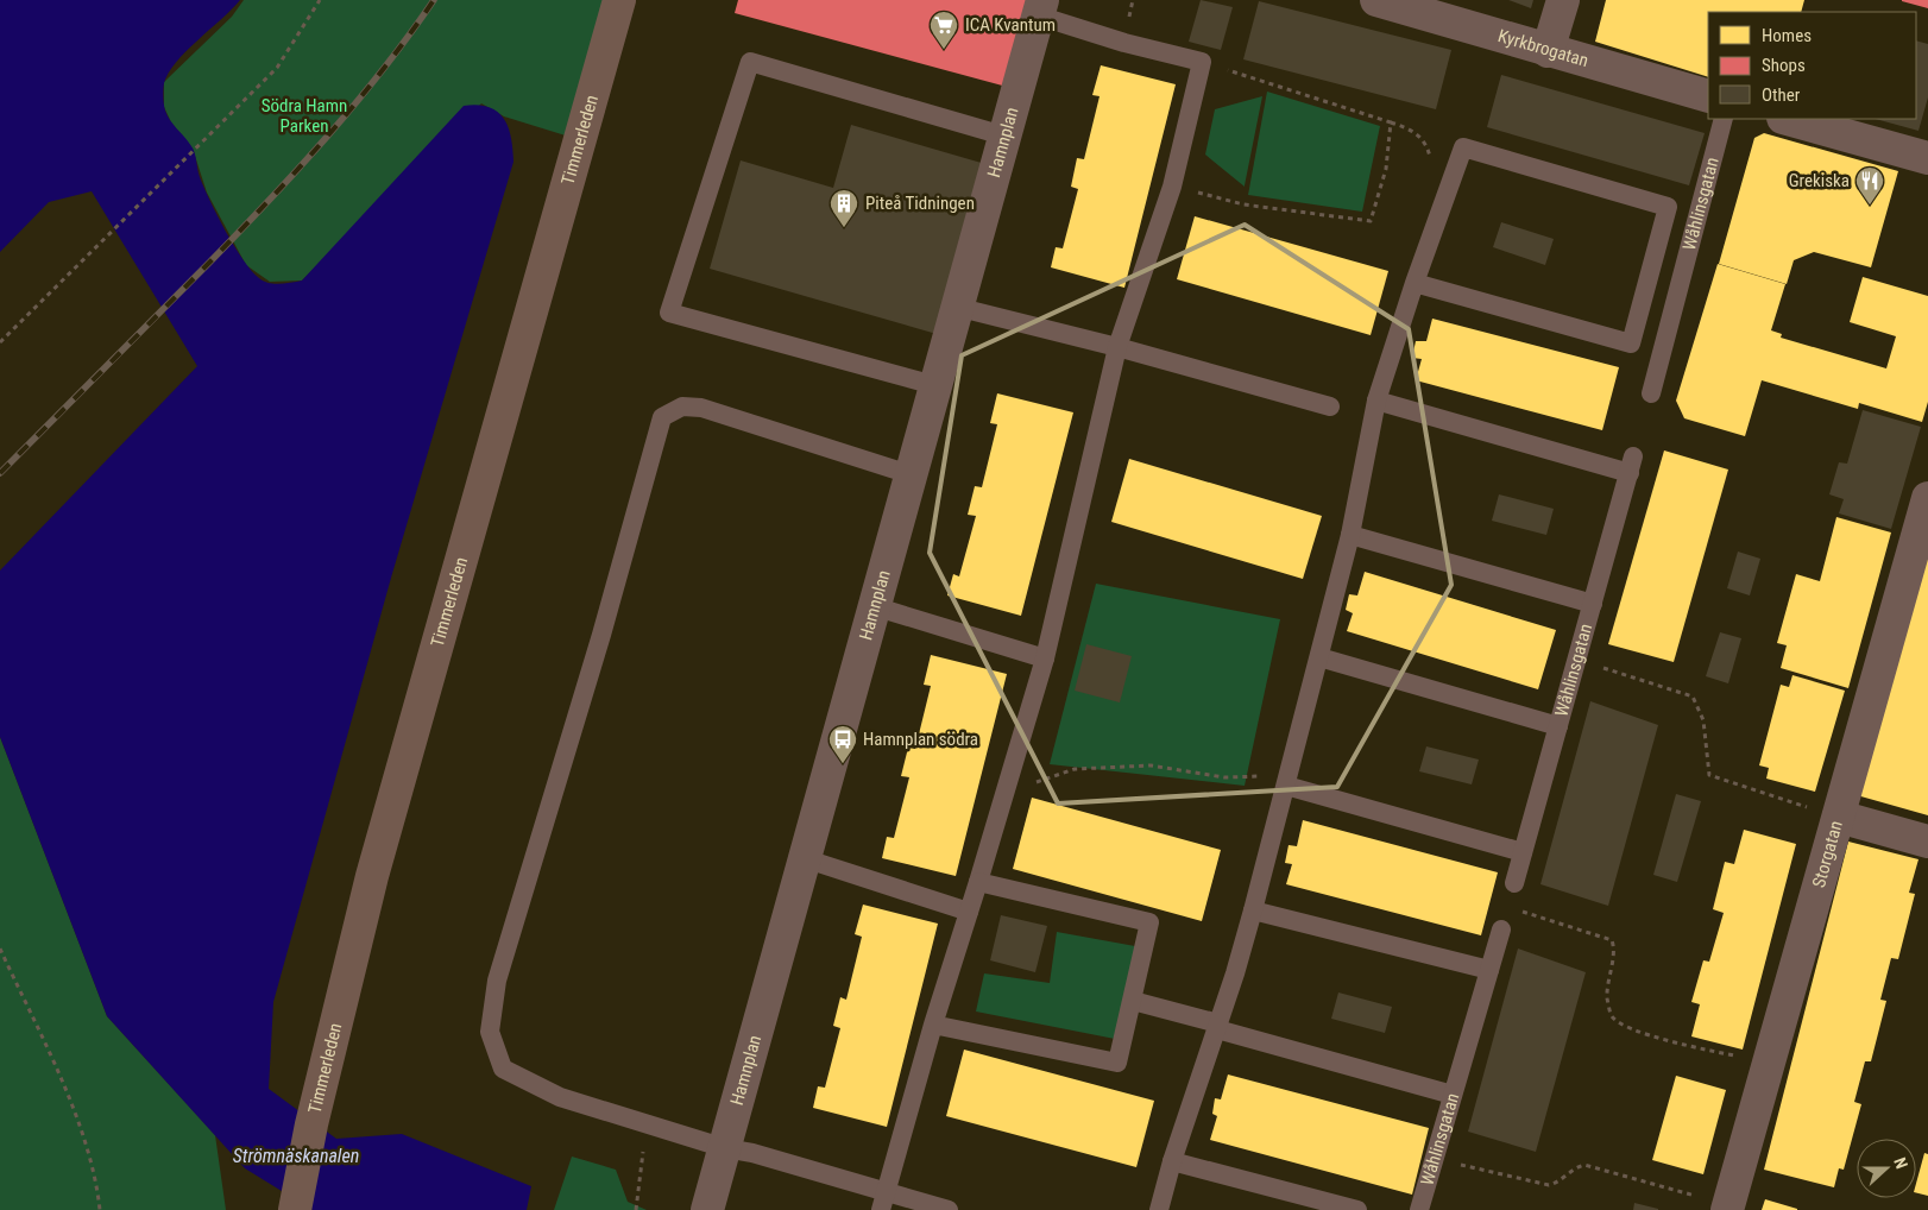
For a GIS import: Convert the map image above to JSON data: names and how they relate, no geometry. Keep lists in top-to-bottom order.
{
  "streets": {
    "main road": ["Timmerleden"],
    "street": ["Kyrkbrogatan", "Hamnplan", "Storgatan"],
    "lane": ["Wåhlinsgatan"]
  },
  "water": ["Strömnäskanalen"],
  "parks": ["Södra Hamn Parken"],
  "places": {
    "supermarket": ["ICA Kvantum"],
    "restaurant": ["Grekiska"],
    "building": ["Piteå Tidningen"],
    "bus stop": ["Hamnplan södra"]
  },
  "legend": ["Homes", "Shops", "Other"],
  "north": "right"
}
